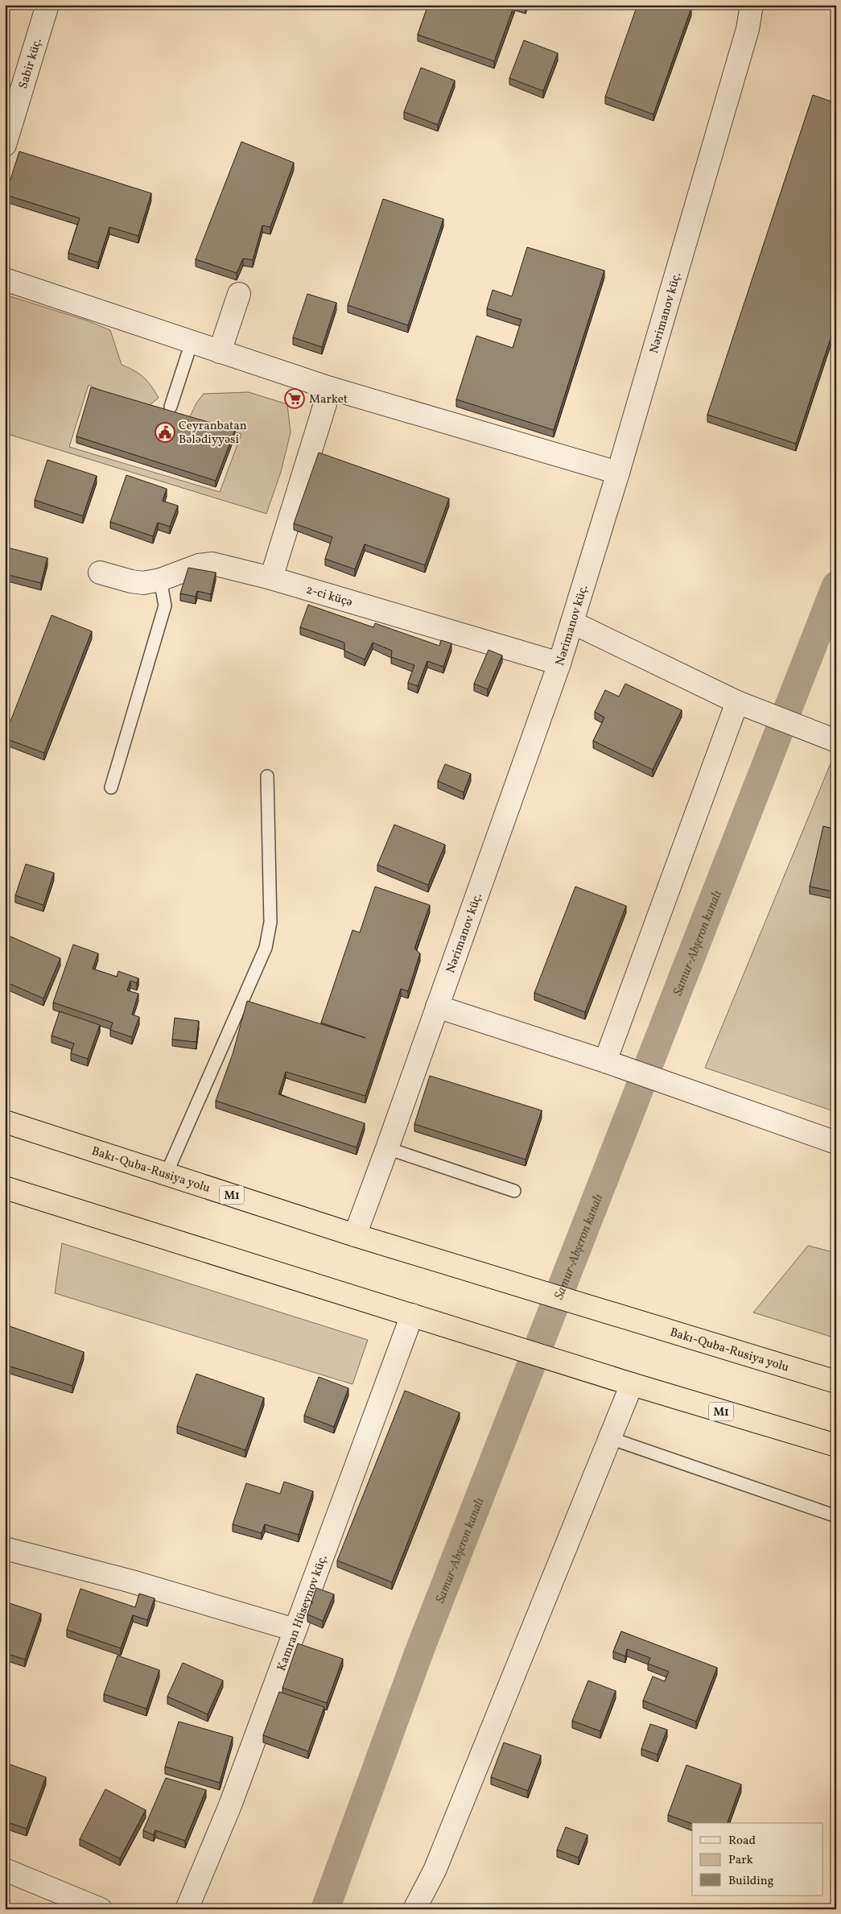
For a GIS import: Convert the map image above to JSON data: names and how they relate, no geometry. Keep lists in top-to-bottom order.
{
  "streets": {
    "highway": ["Bakı-Quba-Rusiya yolu", "M1"],
    "street": [
      "Sabir küç.",
      "Nərimanov küç.",
      "2-ci küçə",
      "Kamran Hüseynov küç."
    ]
  },
  "crossings": [
    ["Nərimanov küç.", "2-ci küçə"],
    ["Nərimanov küç.", "Bakı-Quba-Rusiya yolu"],
    ["M1", "Kamran Hüseynov küç."]
  ],
  "water": ["Samur-Abşeron kanalı"],
  "places": {
    "supermarket": ["Market"],
    "public building": ["Ceyranbatan Bələdiyyəsi"]
  },
  "legend": ["Road", "Park", "Building"]
}
